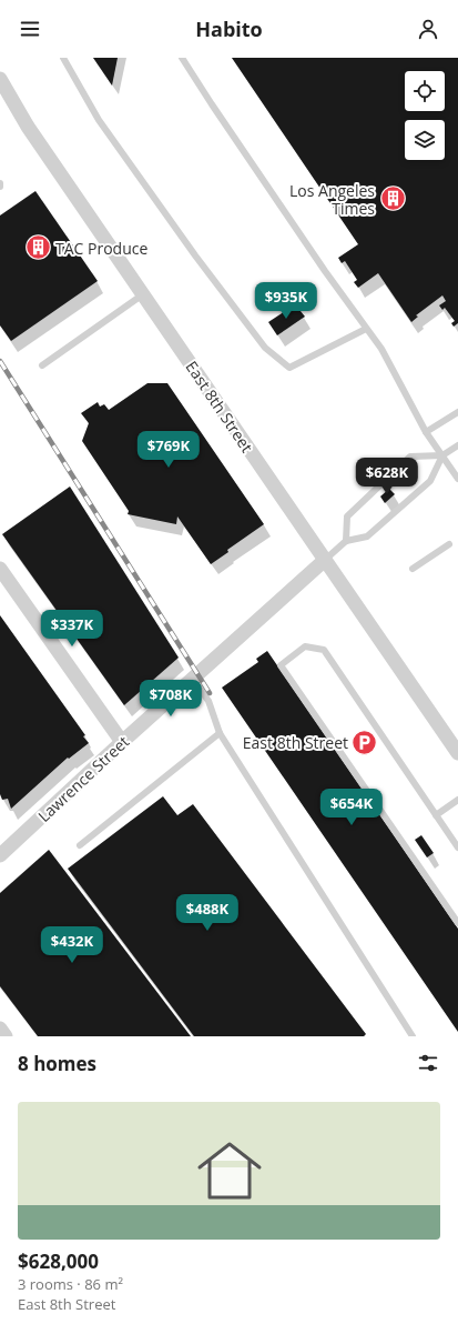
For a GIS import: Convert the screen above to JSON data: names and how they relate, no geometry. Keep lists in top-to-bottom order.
{
  "streets": {
    "street": ["East 8th Street", "Lawrence Street"]
  },
  "crossings": [
    ["East 8th Street", "Lawrence Street"]
  ],
  "places": {
    "building": ["Los Angeles Times", "TAC Produce"],
    "parking": ["East 8th Street"]
  },
  "page": {
    "header": "Habito",
    "price": [
      "$935K",
      "$769K",
      "$628K",
      "$337K",
      "$708K",
      "$654K",
      "$488K",
      "$432K"
    ],
    "heading": "8 homes",
    "list": [
      {
        "name": "$628,000",
        "note": "3 rooms · 86 m² · East 8th Street"
      }
    ]
  }
}
